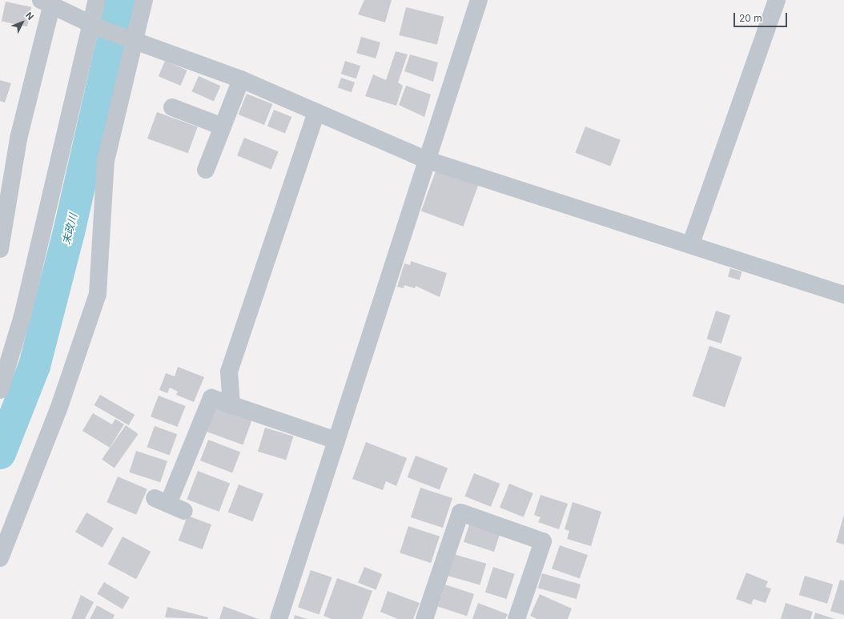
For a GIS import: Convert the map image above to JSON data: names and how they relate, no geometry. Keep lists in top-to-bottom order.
{
  "water": ["末政川"],
  "scale_bar": "20 m",
  "north": "top right"
}
